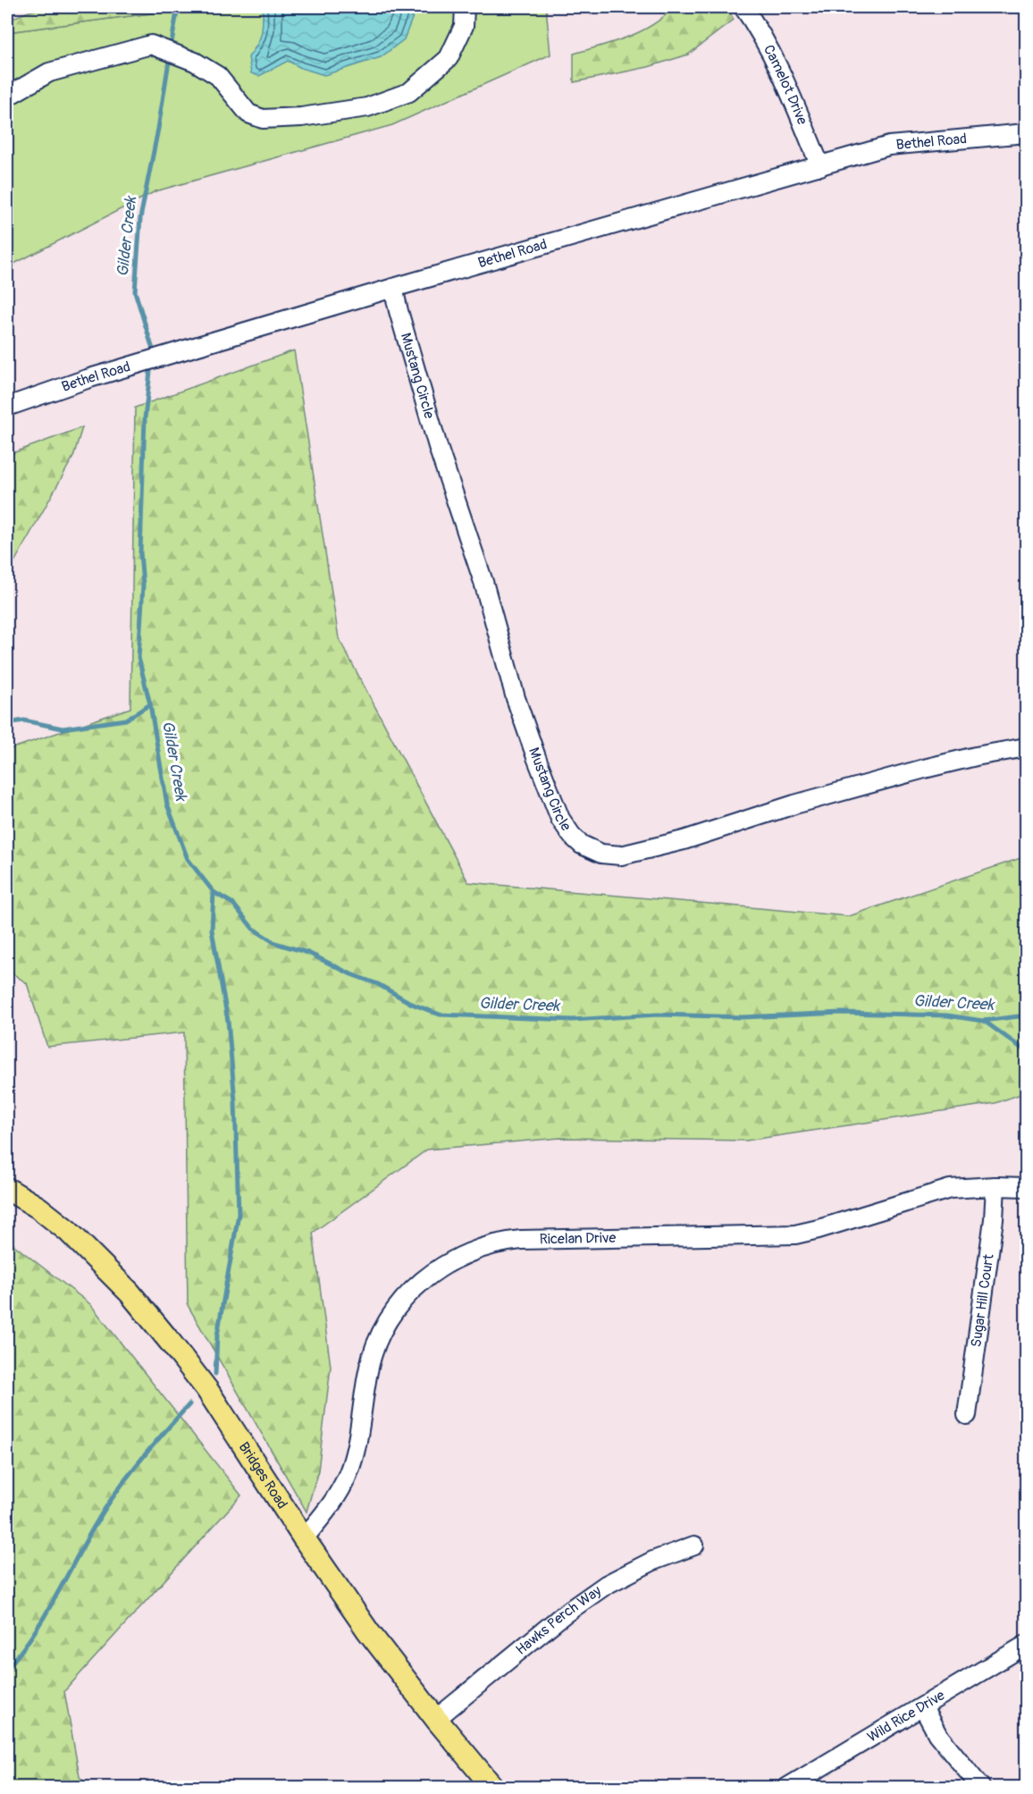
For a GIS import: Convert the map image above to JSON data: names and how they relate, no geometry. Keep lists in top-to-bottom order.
{
  "streets": {
    "main road": ["Bridges Road"],
    "street": [
      "Camelot Drive",
      "Bethel Road",
      "Mustang Circle",
      "Ricelan Drive",
      "Sugar Hill Court",
      "Hawks Perch Way",
      "Wild Rice Drive"
    ]
  },
  "crossings": [
    ["Camelot Drive", "Bethel Road"],
    ["Bethel Road", "Mustang Circle"],
    ["Ricelan Drive", "Sugar Hill Court"],
    ["Ricelan Drive", "Bridges Road"],
    ["Bridges Road", "Hawks Perch Way"]
  ],
  "water": ["Gilder Creek"]
}
